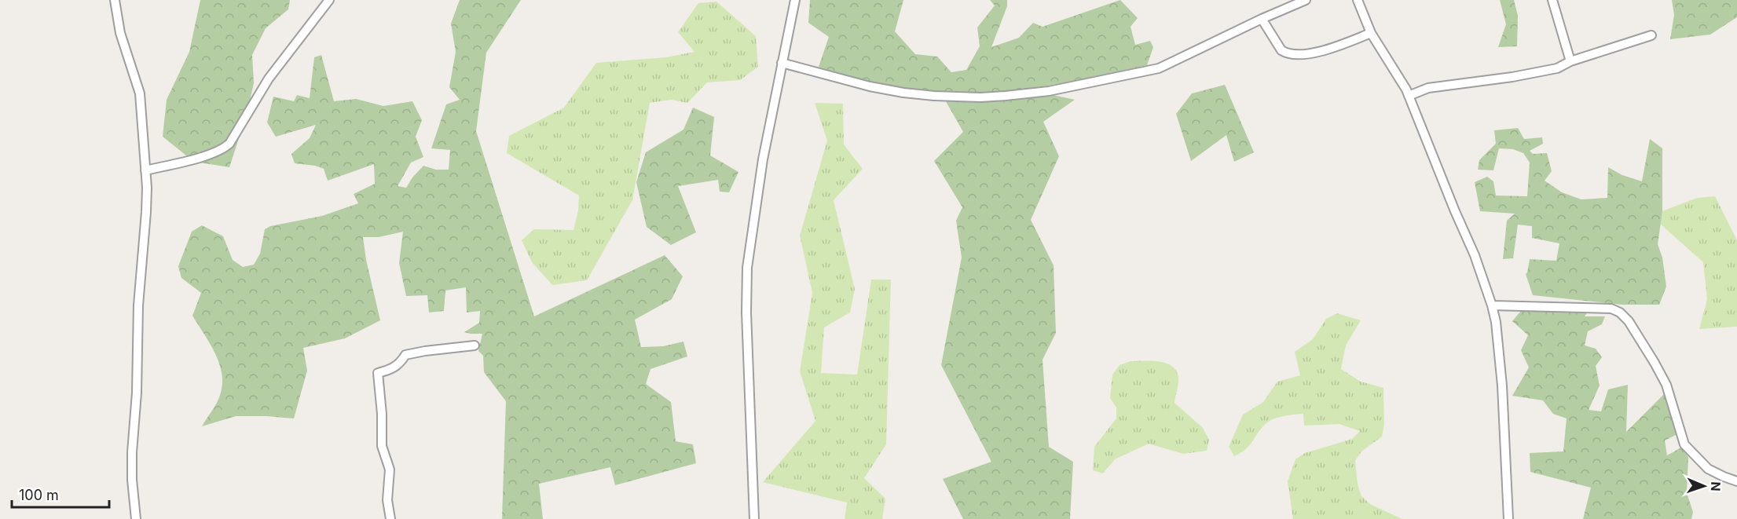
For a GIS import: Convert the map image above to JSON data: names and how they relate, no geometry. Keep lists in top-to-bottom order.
{
  "scale_bar": "100 m",
  "north": "right"
}
